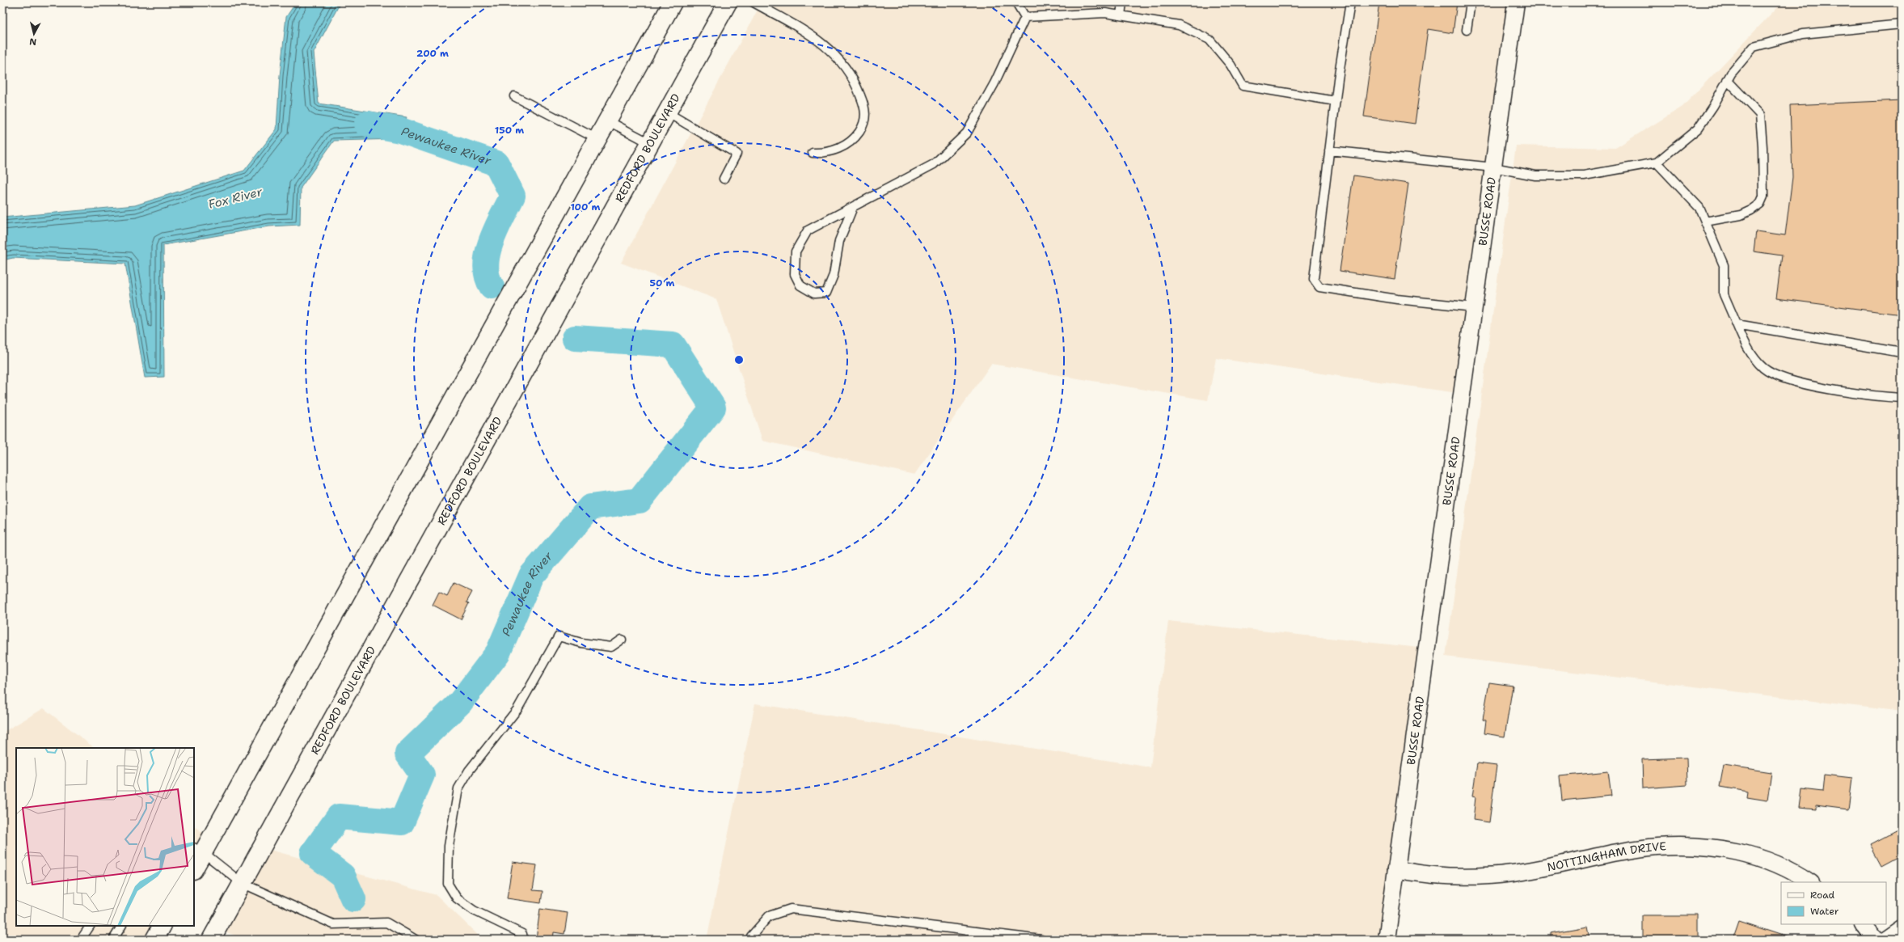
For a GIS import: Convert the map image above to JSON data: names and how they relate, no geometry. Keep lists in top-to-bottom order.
{
  "streets": {
    "main road": ["REDFORD BOULEVARD"],
    "street": ["BUSSE ROAD", "NOTTINGHAM DRIVE"]
  },
  "crossings": [
    ["BUSSE ROAD", "NOTTINGHAM DRIVE"]
  ],
  "water": ["Pewaukee River", "Fox River"],
  "legend": ["Road", "Water"],
  "north": "bottom",
  "rings": [
    "200 m",
    "150 m",
    "100 m",
    "50 m"
  ]
}
